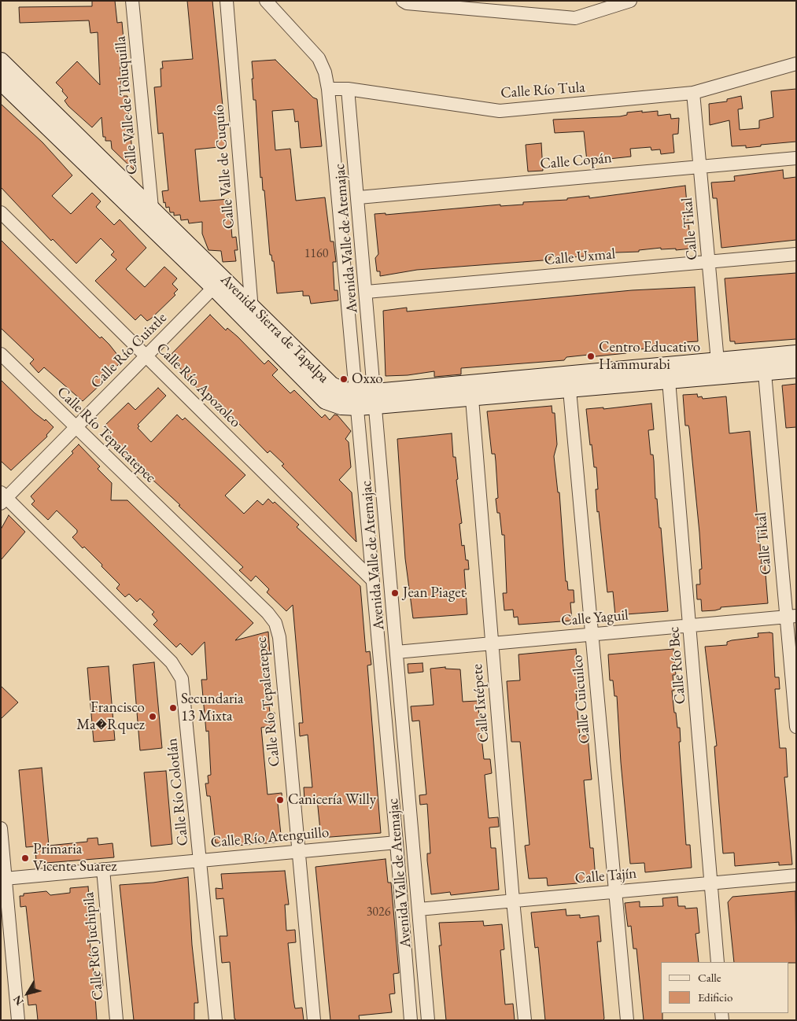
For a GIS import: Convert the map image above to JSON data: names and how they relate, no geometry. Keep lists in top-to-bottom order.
{
  "streets": {
    "street": [
      "Calle Río Tula",
      "Calle Valle de Toluquilla",
      "Calle Copán",
      "Calle Valle de Cuquío",
      "Calle Tikal",
      "Avenida Valle de Atemajac",
      "Calle Uxmal",
      "Avenida Sierra de Tapalpa",
      "Calle Río Cuixtle",
      "Calle Río Apozolco",
      "Calle Río Tepalcatepec",
      "Calle Yaguil",
      "Calle Río Bec",
      "Calle Cuicuilco",
      "Calle Ixtépete",
      "Calle Río Colotlán",
      "Calle Río Atenguillo",
      "Calle Tajín",
      "Calle Río Juchipila"
    ]
  },
  "crossings": [
    ["Calle Río Tula", "Calle Tikal"],
    ["Calle Río Tula", "Avenida Valle de Atemajac"],
    ["Calle Valle de Toluquilla", "Avenida Sierra de Tapalpa"],
    ["Calle Copán", "Calle Tikal"],
    ["Calle Copán", "Avenida Valle de Atemajac"],
    ["Calle Valle de Cuquío", "Avenida Sierra de Tapalpa"],
    ["Calle Tikal", "Calle Uxmal"],
    ["Calle Tikal", "Avenida Sierra de Tapalpa"],
    ["Calle Tikal", "Calle Yaguil"],
    ["Avenida Valle de Atemajac", "Calle Uxmal"],
    ["Avenida Valle de Atemajac", "Avenida Sierra de Tapalpa"],
    ["Avenida Valle de Atemajac", "Calle Río Apozolco"],
    ["Avenida Valle de Atemajac", "Calle Yaguil"],
    ["Avenida Valle de Atemajac", "Calle Río Atenguillo"],
    ["Avenida Valle de Atemajac", "Calle Tajín"],
    ["Avenida Sierra de Tapalpa", "Calle Río Cuixtle"],
    ["Avenida Sierra de Tapalpa", "Calle Río Bec"],
    ["Avenida Sierra de Tapalpa", "Calle Cuicuilco"],
    ["Avenida Sierra de Tapalpa", "Calle Ixtépete"],
    ["Calle Río Cuixtle", "Calle Río Apozolco"],
    ["Calle Río Cuixtle", "Calle Río Tepalcatepec"],
    ["Calle Río Cuixtle", "Calle Río Colotlán"],
    ["Calle Río Tepalcatepec", "Calle Río Atenguillo"],
    ["Calle Yaguil", "Calle Río Bec"],
    ["Calle Yaguil", "Calle Cuicuilco"],
    ["Calle Yaguil", "Calle Ixtépete"],
    ["Calle Río Bec", "Calle Tajín"],
    ["Calle Cuicuilco", "Calle Tajín"],
    ["Calle Ixtépete", "Calle Tajín"],
    ["Calle Río Colotlán", "Calle Río Atenguillo"],
    ["Calle Río Atenguillo", "Calle Río Juchipila"]
  ],
  "places": [
    "Centro Educativo Hammurabi",
    "Oxxo",
    "Jean Piaget",
    "Secundaria 13 Mixta",
    "Francisco Ma�Rquez",
    "Canicería Willy",
    "Primaria Vicente Suarez"
  ],
  "house_numbers": ["1160", "3026"],
  "legend": ["Calle", "Edificio"],
  "north": "bottom left"
}
